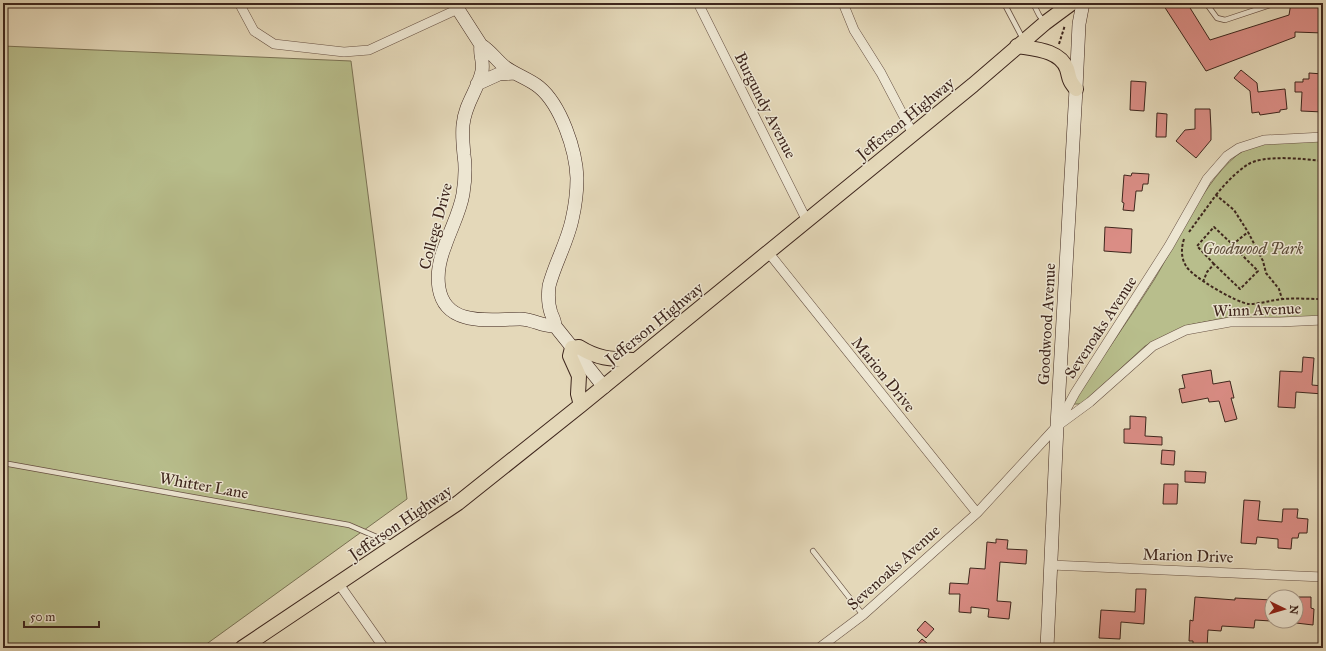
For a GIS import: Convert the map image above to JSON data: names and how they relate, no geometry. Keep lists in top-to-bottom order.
{
  "streets": {
    "main road": ["Jefferson Highway"],
    "street": [
      "Burgundy Avenue",
      "College Drive",
      "Winn Avenue",
      "Goodwood Avenue",
      "Sevenoaks Avenue",
      "Marion Drive"
    ],
    "lane": ["Whitter Lane"]
  },
  "crossings": [
    ["Burgundy Avenue", "Jefferson Highway"],
    ["Jefferson Highway", "College Drive"],
    ["Jefferson Highway", "Marion Drive"],
    ["Jefferson Highway", "Whitter Lane"],
    ["Winn Avenue", "Goodwood Avenue"],
    ["Winn Avenue", "Sevenoaks Avenue"],
    ["Goodwood Avenue", "Sevenoaks Avenue"],
    ["Goodwood Avenue", "Marion Drive"],
    ["Sevenoaks Avenue", "Marion Drive"]
  ],
  "parks": ["Goodwood Park"],
  "scale_bar": "50 m",
  "north": "right"
}
